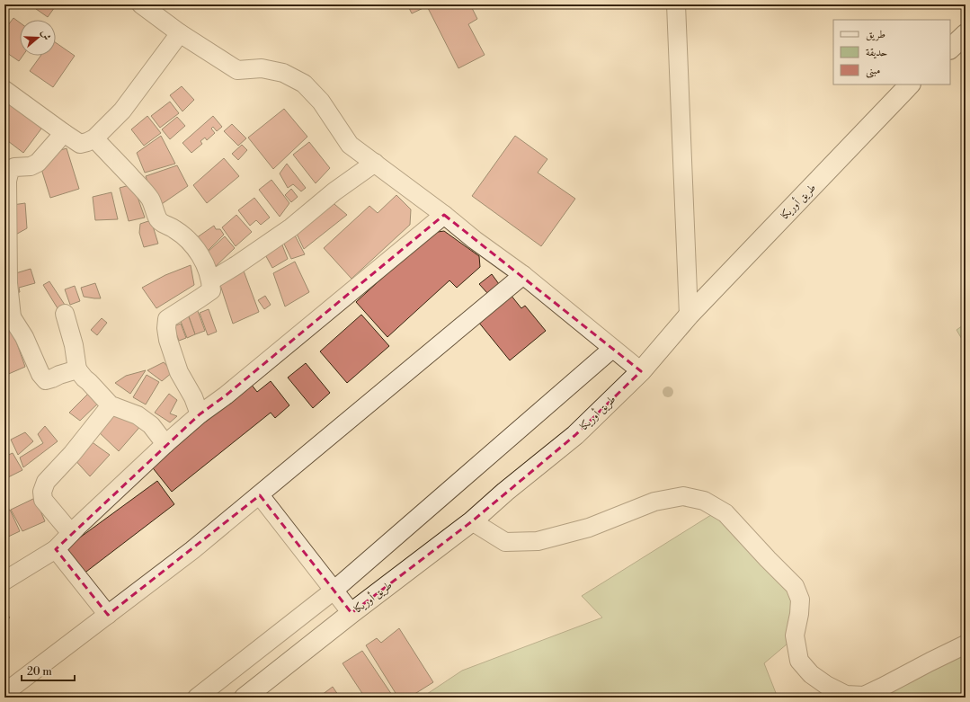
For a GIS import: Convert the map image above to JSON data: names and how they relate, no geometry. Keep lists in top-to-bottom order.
{
  "streets": {
    "street": ["طريق أوريكا"]
  },
  "legend": ["طريق", "حديقة", "مبنى"],
  "scale_bar": "20 m",
  "north": "right"
}
